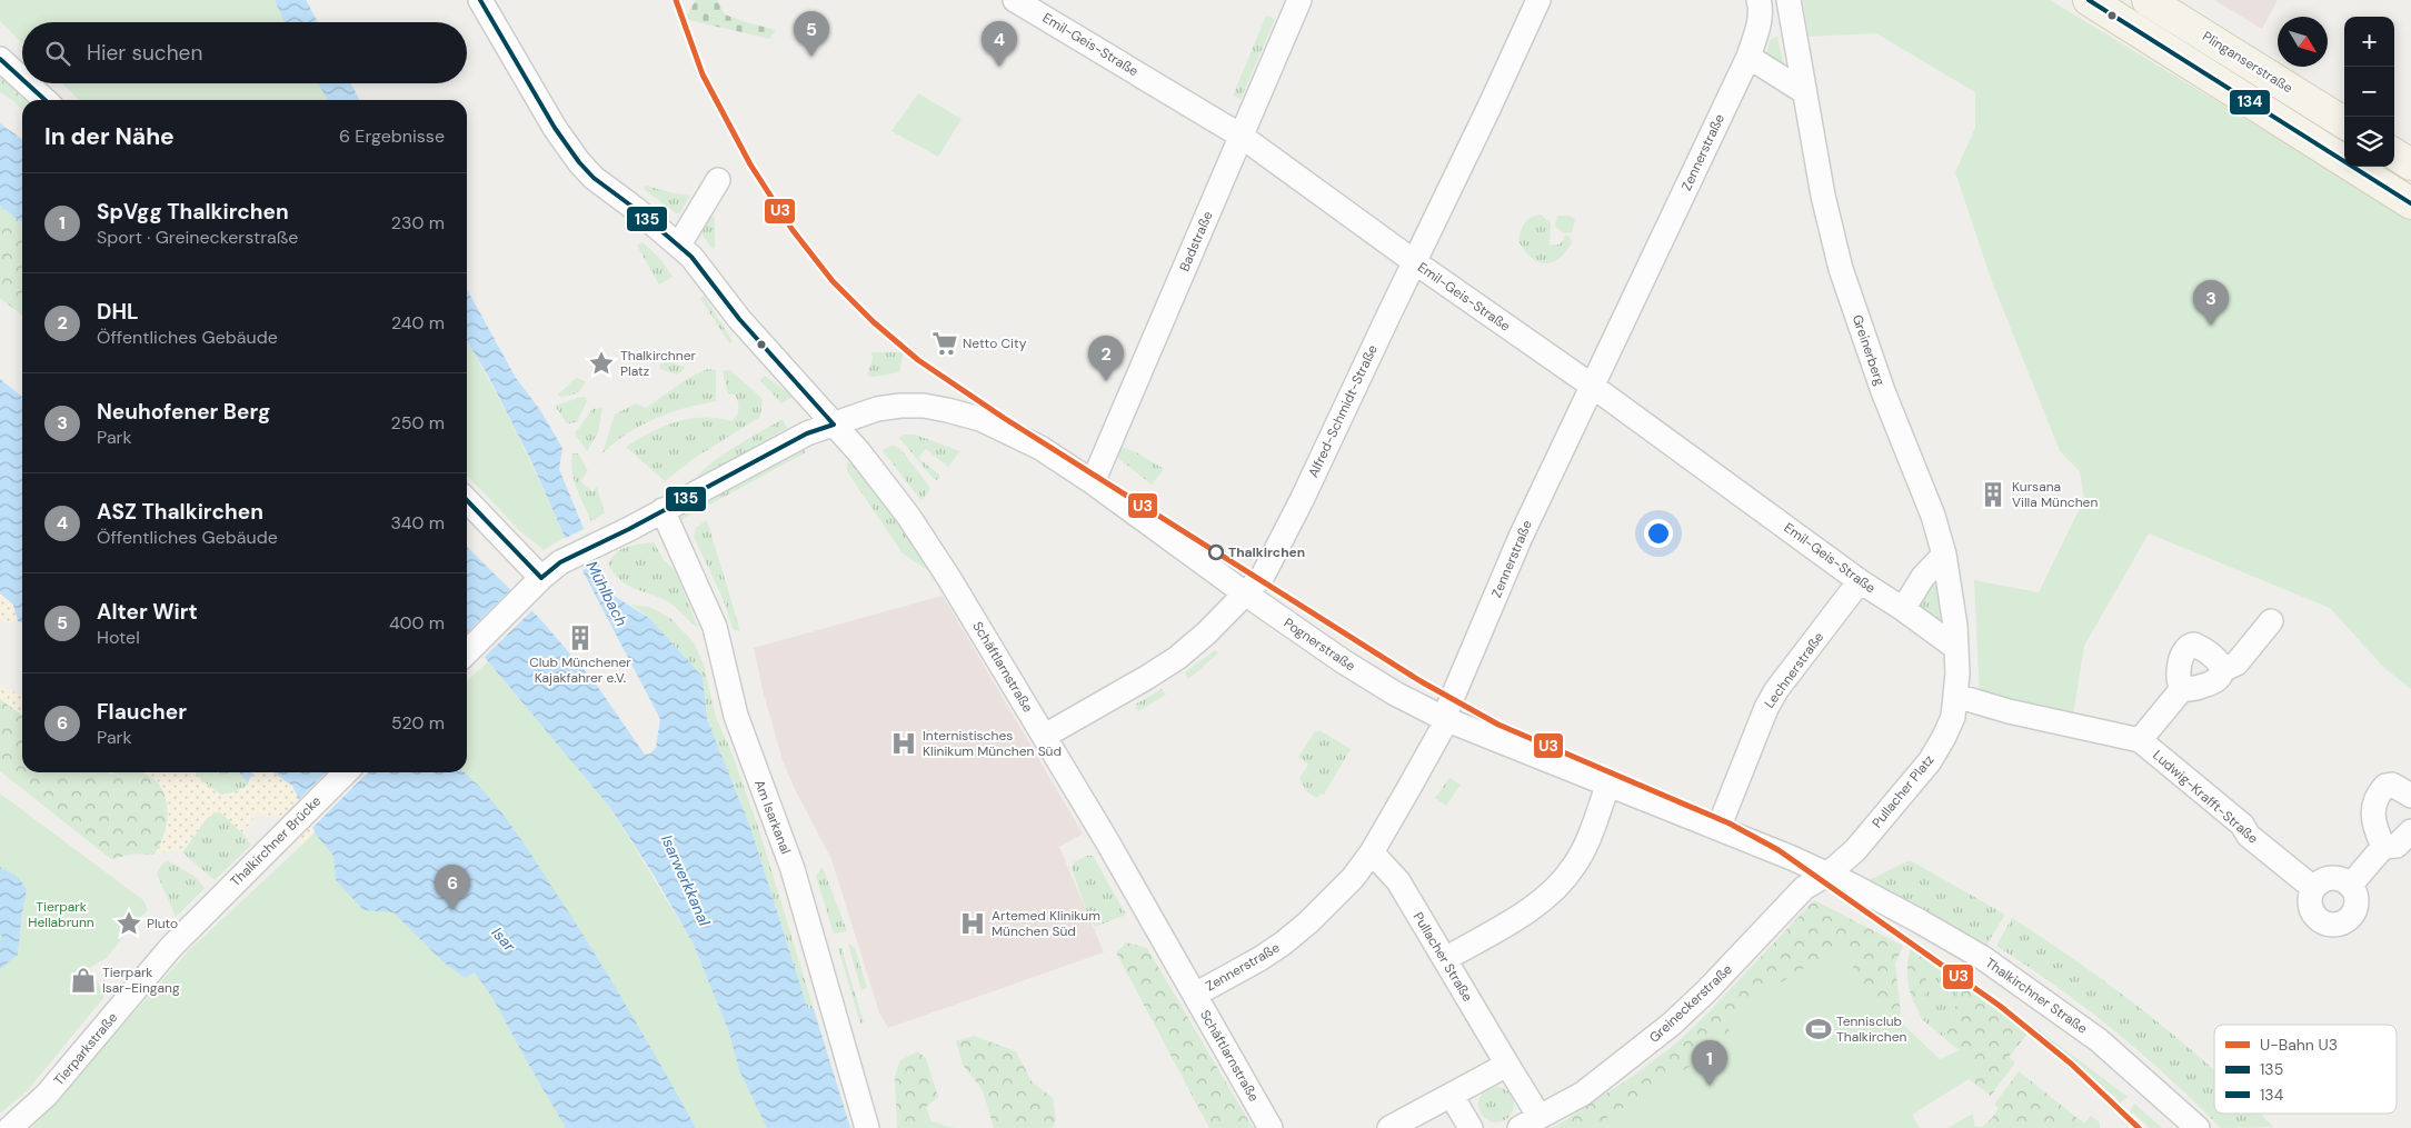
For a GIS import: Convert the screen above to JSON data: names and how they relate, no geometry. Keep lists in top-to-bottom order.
{
  "streets": {
    "main road": ["Plinganserstraße"],
    "street": [
      "Emil-Geis-Straße",
      "Zennerstraße",
      "Badstraße",
      "Greinerberg",
      "Alfred-Schmidt-Straße",
      "Pognerstraße",
      "Schäftlarnstraße",
      "Lechnerstraße",
      "Pullacher Platz",
      "Ludwig-Krafft-Straße",
      "Am Isarkanal",
      "Thalkirchner Brücke",
      "Pullacher Straße",
      "Thalkirchner Straße",
      "Greineckerstraße",
      "Tierparkstraße"
    ]
  },
  "crossings": [
    ["Emil-Geis-Straße", "Zennerstraße"],
    ["Emil-Geis-Straße", "Badstraße"],
    ["Emil-Geis-Straße", "Greinerberg"],
    ["Emil-Geis-Straße", "Alfred-Schmidt-Straße"],
    ["Emil-Geis-Straße", "Lechnerstraße"],
    ["Zennerstraße", "Pognerstraße"],
    ["Zennerstraße", "Schäftlarnstraße"],
    ["Zennerstraße", "Pullacher Straße"],
    ["Badstraße", "Pognerstraße"],
    ["Greinerberg", "Pullacher Platz"],
    ["Greinerberg", "Ludwig-Krafft-Straße"],
    ["Alfred-Schmidt-Straße", "Pognerstraße"],
    ["Alfred-Schmidt-Straße", "Schäftlarnstraße"],
    ["Pognerstraße", "Schäftlarnstraße"],
    ["Pognerstraße", "Lechnerstraße"],
    ["Pognerstraße", "Pullacher Platz"],
    ["Pognerstraße", "Thalkirchner Straße"],
    ["Pognerstraße", "Greineckerstraße"],
    ["Pullacher Platz", "Ludwig-Krafft-Straße"],
    ["Pullacher Platz", "Thalkirchner Straße"],
    ["Pullacher Platz", "Greineckerstraße"],
    ["Thalkirchner Brücke", "Tierparkstraße"],
    ["Pullacher Straße", "Greineckerstraße"],
    ["Thalkirchner Straße", "Greineckerstraße"]
  ],
  "water": ["Mühlbach", "Isarwerkkanal", "Isar"],
  "parks": ["Tierpark Hellabrunn"],
  "places": {
    "supermarket": ["Netto City"],
    "place": ["Thalkirchner Platz", "Pluto"],
    "building": ["Kursana Villa München", "Club Münchener Kajakfahrer e.V."],
    "other": ["Thalkirchen"],
    "hospital": ["Internistisches Klinikum München Süd", "Artemed Klinikum München Süd"],
    "shop": ["Tierpark Isar-Eingang"],
    "sports": ["Tennisclub Thalkirchen"]
  },
  "lines": ["metro line U3", "transit line 135", "transit line 134"],
  "legend": ["U-Bahn U3", "135", "134"],
  "north": "bottom right",
  "page": {
    "pins": [
      "5",
      "4",
      "3",
      "2",
      "6",
      "1"
    ],
    "map_buttons": ["+", "−"],
    "search": "Hier suchen",
    "heading": ["In der Nähe", "6 Ergebnisse"],
    "list": [
      {
        "mark": "1",
        "name": "SpVgg Thalkirchen",
        "note": "Sport · Greineckerstraße",
        "value": "230 m"
      },
      {
        "mark": "2",
        "name": "DHL",
        "note": "Öffentliches Gebäude",
        "value": "240 m"
      },
      {
        "mark": "3",
        "name": "Neuhofener Berg",
        "note": "Park",
        "value": "250 m"
      },
      {
        "mark": "4",
        "name": "ASZ Thalkirchen",
        "note": "Öffentliches Gebäude",
        "value": "340 m"
      },
      {
        "mark": "5",
        "name": "Alter Wirt",
        "note": "Hotel",
        "value": "400 m"
      },
      {
        "mark": "6",
        "name": "Flaucher",
        "note": "Park",
        "value": "520 m"
      }
    ]
  }
}
